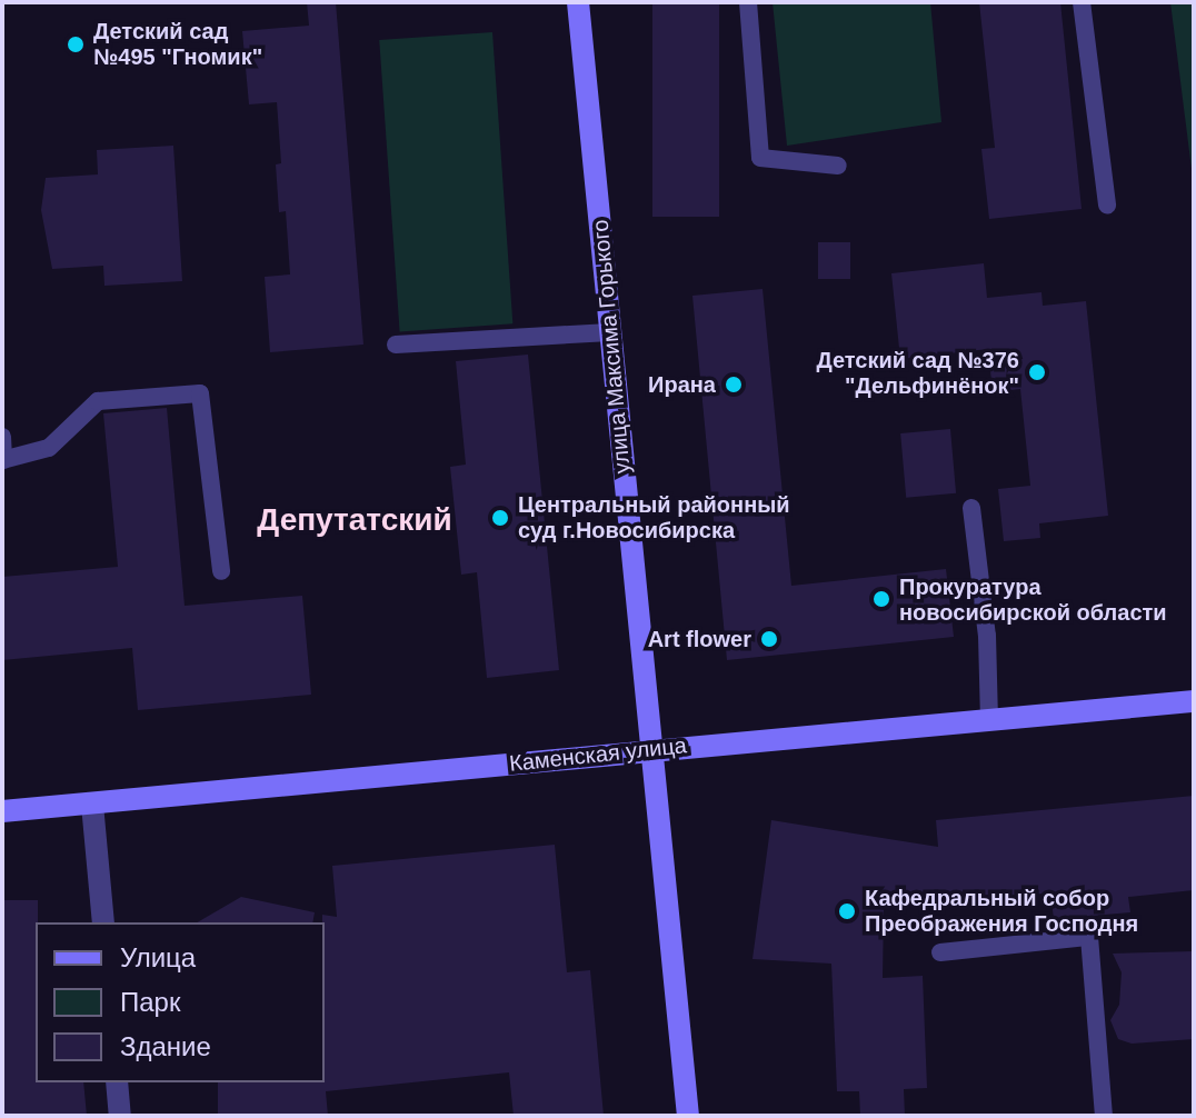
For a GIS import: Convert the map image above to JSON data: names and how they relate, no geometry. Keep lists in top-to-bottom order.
{
  "streets": {
    "street": ["улица Максима Горького", "Каменская улица"]
  },
  "crossings": [
    ["улица Максима Горького", "Каменская улица"]
  ],
  "districts": ["Депутатский"],
  "places": [
    "Детский сад №495 \"Гномик\"",
    "Детский сад №376 \"Дельфинёнок\"",
    "Ирана",
    "Центральный районный суд г.Новосибирска",
    "Прокуратура новосибирской области",
    "Art flower",
    "Кафедральный собор Преображения Господня"
  ],
  "legend": ["Улица", "Парк", "Здание"]
}
